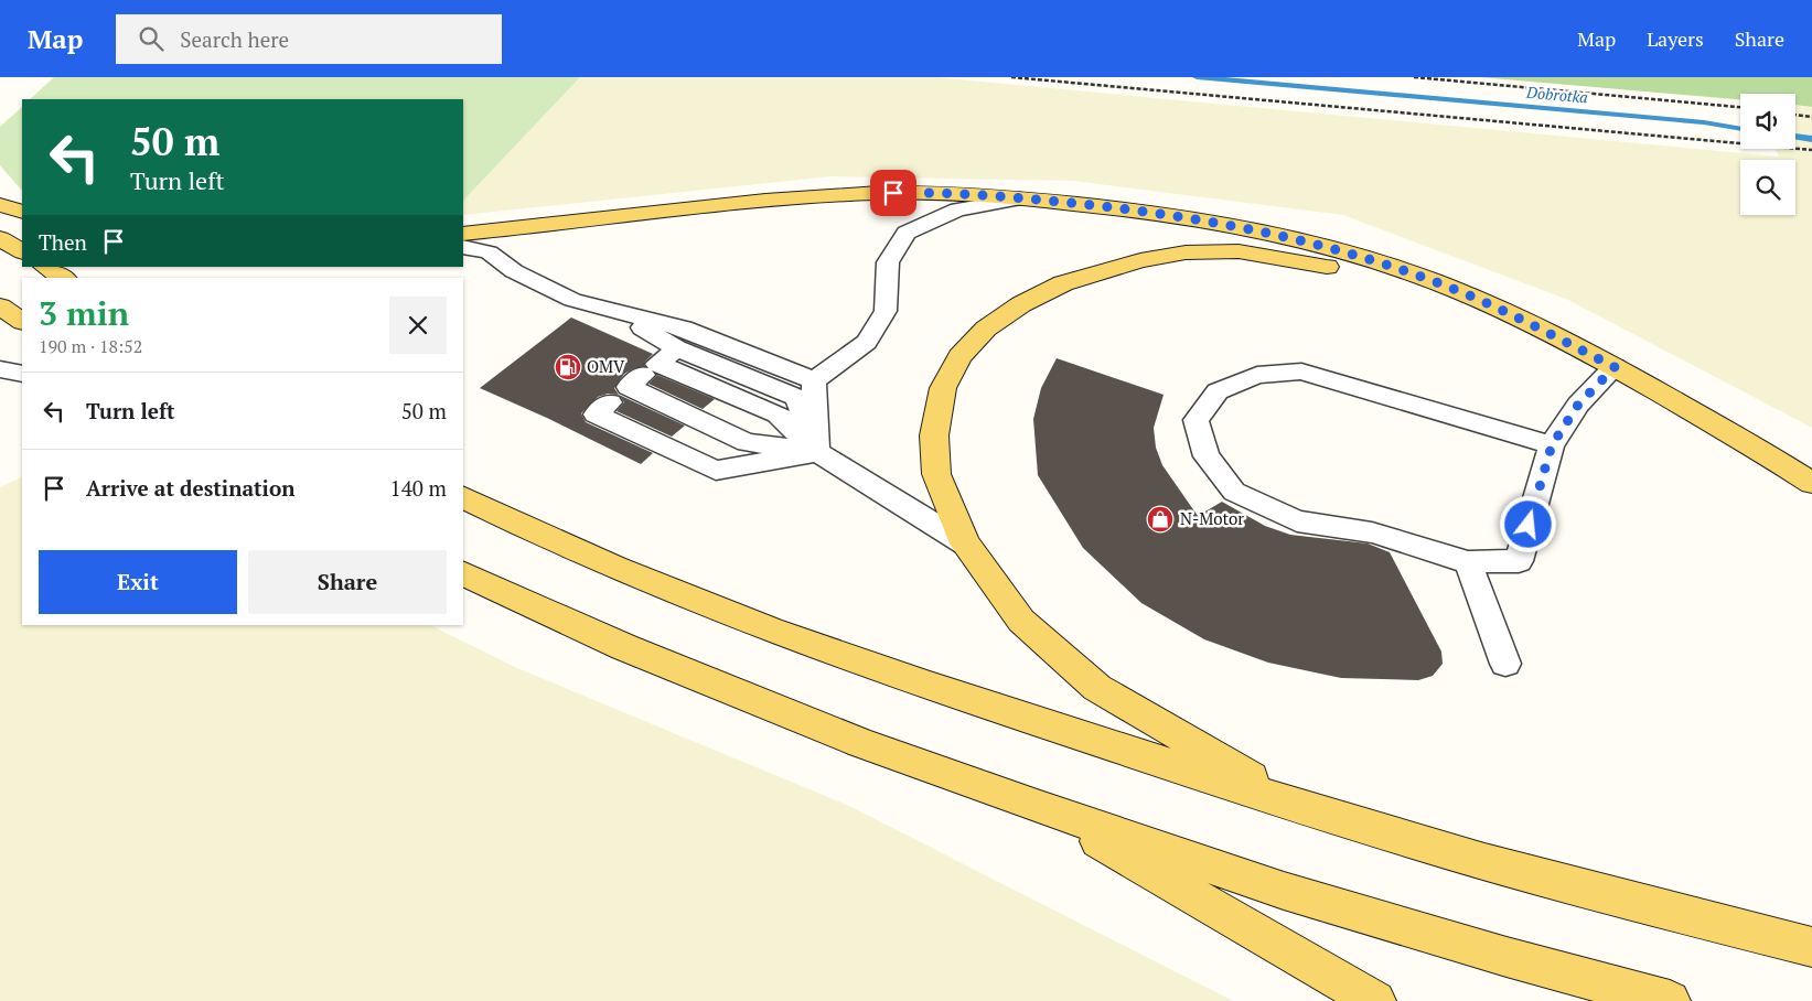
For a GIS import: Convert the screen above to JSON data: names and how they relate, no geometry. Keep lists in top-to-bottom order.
{
  "water": ["Dobrotka"],
  "places": {
    "fuel station": ["OMV"],
    "shop": ["N-Motor"]
  },
  "page": {
    "header": "Map",
    "search": "Search here",
    "nav": ["Map", "Layers", "Share"],
    "turn": ["50 m", "Turn left"],
    "then": "Then",
    "heading": ["3 min", "190 m · 18:52"],
    "list": [
      {
        "name": "Turn left",
        "value": "50 m"
      },
      {
        "name": "Arrive at destination",
        "value": "140 m"
      }
    ],
    "buttons": ["Exit", "Share"]
  }
}
